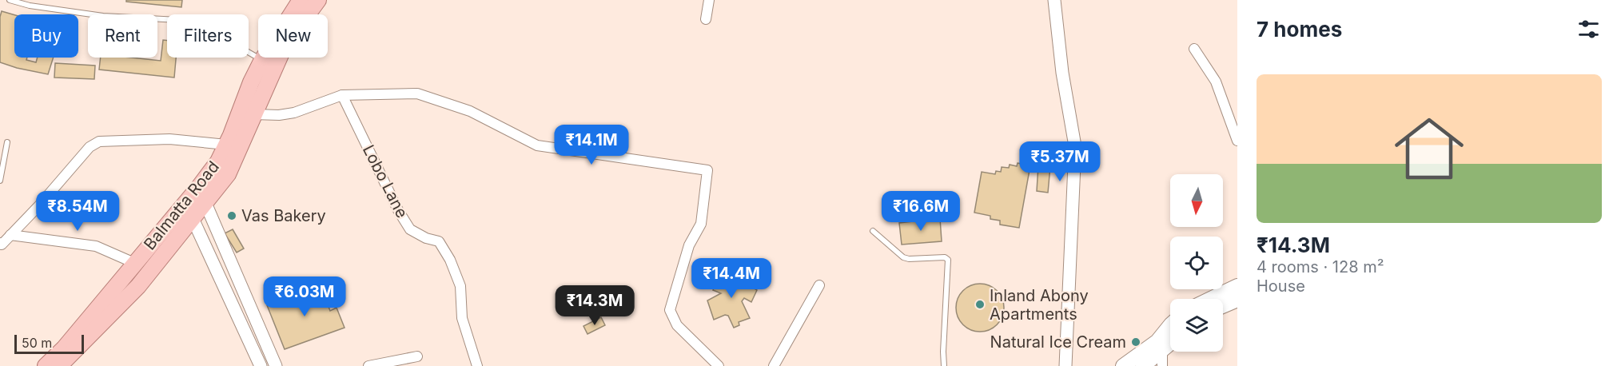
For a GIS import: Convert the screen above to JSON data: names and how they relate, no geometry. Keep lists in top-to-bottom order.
{
  "streets": {
    "main road": ["Balmatta Road"],
    "street": ["Lobo Lane"]
  },
  "places": ["Vas Bakery", "Inland Abony Apartments", "Natural Ice Cream"],
  "scale_bar": "50 m",
  "north": "bottom",
  "page": {
    "heading": "7 homes",
    "chip": [
      "Buy",
      "Rent",
      "Filters",
      "New"
    ],
    "list": [
      {
        "name": "₹14.3M",
        "note": "4 rooms · 128 m² · House"
      }
    ],
    "price": [
      "₹14.1M",
      "₹5.37M",
      "₹8.54M",
      "₹16.6M",
      "₹14.4M",
      "₹6.03M",
      "₹14.3M"
    ],
    "scale": "50 m"
  }
}
